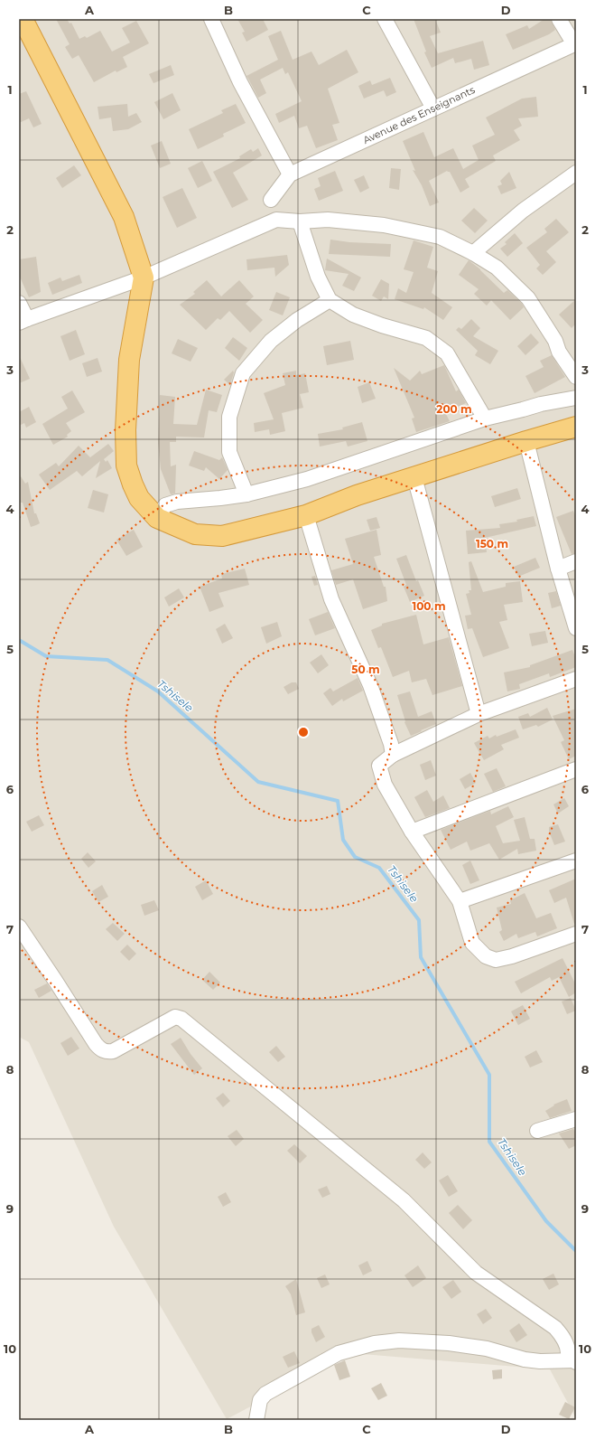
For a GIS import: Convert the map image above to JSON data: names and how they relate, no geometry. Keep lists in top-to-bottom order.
{
  "streets": {
    "street": ["Avenue des Enseignants"]
  },
  "water": ["Tshisele"],
  "grid": {
    "columns": [
      "A",
      "B",
      "C",
      "D"
    ],
    "rows": [
      "1",
      "2",
      "3",
      "4",
      "5",
      "6",
      "7",
      "8",
      "9",
      "10"
    ]
  },
  "rings": [
    "200 m",
    "150 m",
    "100 m",
    "50 m"
  ]
}
